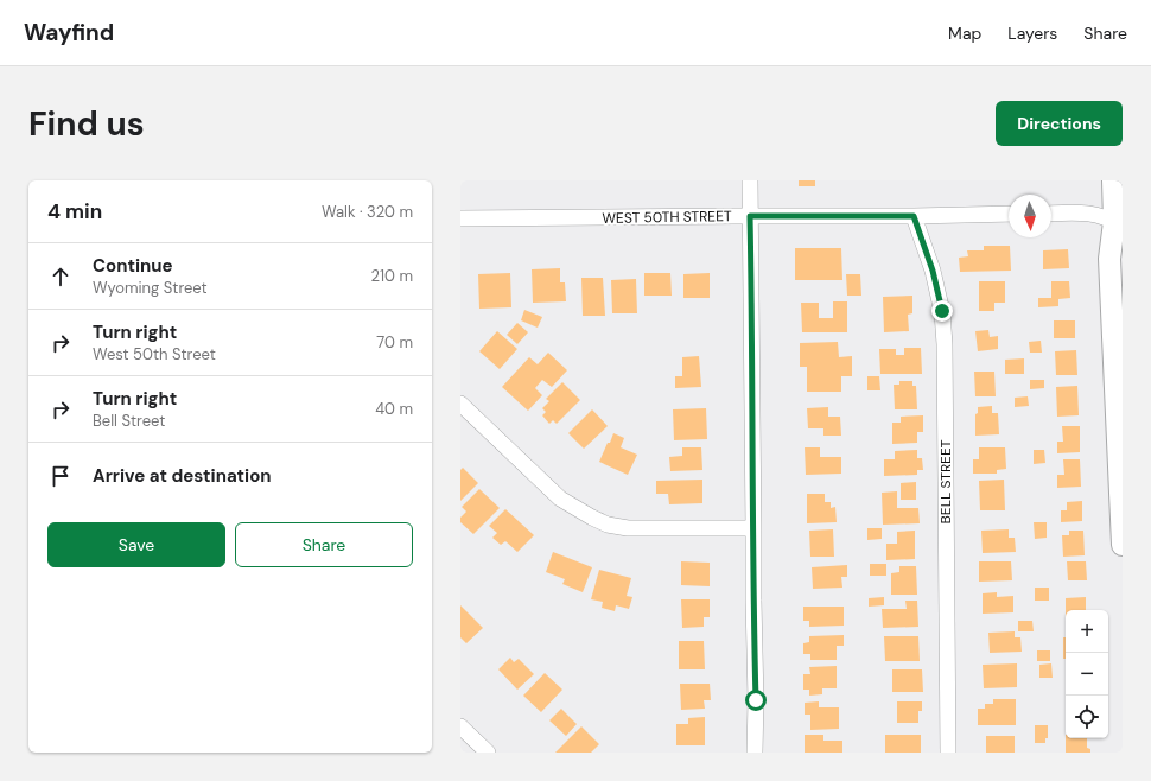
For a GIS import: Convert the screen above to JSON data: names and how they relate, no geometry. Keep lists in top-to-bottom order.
{
  "streets": {
    "street": ["WEST 50TH STREET", "BELL STREET"]
  },
  "crossings": [
    ["WEST 50TH STREET", "BELL STREET"]
  ],
  "north": "bottom",
  "page": {
    "header": "Wayfind",
    "nav": ["Map", "Layers", "Share"],
    "buttons": [
      "Directions",
      ["Save", "Share"]
    ],
    "title": "Find us",
    "heading": ["4 min", "Walk · 320 m"],
    "list": [
      ["Continue", "Wyoming Street", "210 m"],
      ["Turn right", "West 50th Street", "70 m"],
      ["Turn right", "Bell Street", "40 m"],
      "Arrive at destination"
    ],
    "map_buttons": ["+", "−"]
  }
}
